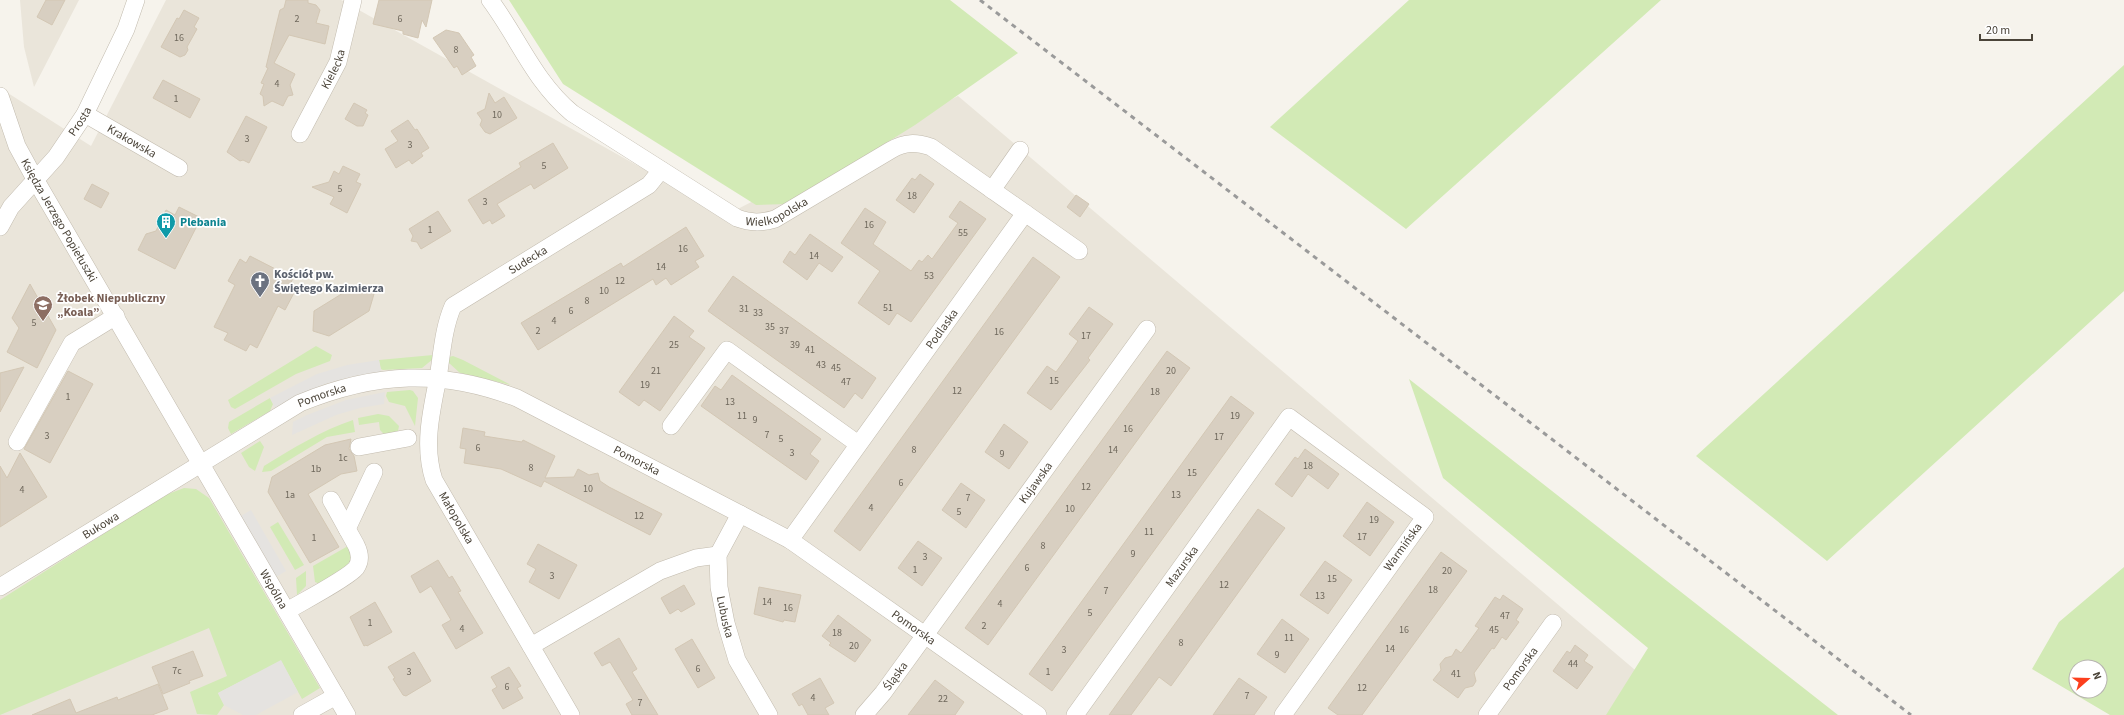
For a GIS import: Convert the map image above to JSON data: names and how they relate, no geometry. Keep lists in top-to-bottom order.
{
  "streets": {
    "street": [
      "Kielecka",
      "Prosta",
      "Krakowska",
      "Wielkopolska",
      "Księdza Jerzego Popiełuszki",
      "Sudecka",
      "Podlaska",
      "Pomorska",
      "Kujawska",
      "Małopolska",
      "Bukowa",
      "Warmińska",
      "Mazurska",
      "Wspólna",
      "Lubuska",
      "Śląska"
    ]
  },
  "crossings": [
    ["Prosta", "Krakowska"],
    ["Prosta", "Księdza Jerzego Popiełuszki"],
    ["Wielkopolska", "Sudecka"],
    ["Wielkopolska", "Podlaska"],
    ["Księdza Jerzego Popiełuszki", "Pomorska"],
    ["Księdza Jerzego Popiełuszki", "Bukowa"],
    ["Księdza Jerzego Popiełuszki", "Wspólna"],
    ["Sudecka", "Pomorska"],
    ["Sudecka", "Małopolska"],
    ["Podlaska", "Pomorska"],
    ["Pomorska", "Kujawska"],
    ["Pomorska", "Małopolska"],
    ["Pomorska", "Bukowa"],
    ["Pomorska", "Wspólna"],
    ["Pomorska", "Śląska"],
    ["Kujawska", "Śląska"],
    ["Bukowa", "Wspólna"],
    ["Warmińska", "Mazurska"]
  ],
  "places": {
    "building": ["Plebania"],
    "church": ["Kościół pw. Świętego Kazimierza"],
    "school or university": ["Żłobek Niepubliczny „Koala”"]
  },
  "house_numbers": [
    "2",
    "6",
    "16",
    "8",
    "4",
    "1",
    "10",
    "3",
    "3",
    "5",
    "5",
    "18",
    "3",
    "16",
    "1",
    "55",
    "16",
    "14",
    "14",
    "53",
    "12",
    "10",
    "8",
    "51",
    "31",
    "6",
    "33",
    "4",
    "5",
    "35",
    "2",
    "37",
    "16",
    "17",
    "25",
    "39",
    "41",
    "43",
    "45",
    "21",
    "20",
    "15",
    "47",
    "19",
    "12",
    "18",
    "1",
    "13",
    "11",
    "19",
    "9",
    "16",
    "7",
    "3",
    "17",
    "5",
    "6",
    "8",
    "14",
    "3",
    "9",
    "1c",
    "18",
    "8",
    "1b",
    "15",
    "6",
    "12",
    "10",
    "4",
    "1a",
    "13",
    "7",
    "4",
    "10",
    "5",
    "12",
    "19",
    "11",
    "17",
    "1",
    "8",
    "9",
    "3",
    "6",
    "1",
    "20",
    "3",
    "15",
    "12",
    "18",
    "7",
    "13",
    "14",
    "4",
    "16",
    "5",
    "47",
    "1",
    "2",
    "4",
    "16",
    "45",
    "18",
    "11",
    "8",
    "20",
    "14",
    "3",
    "9",
    "44",
    "6",
    "7c",
    "3",
    "1",
    "41",
    "6",
    "12",
    "7",
    "4",
    "22",
    "7"
  ],
  "scale_bar": "20 m",
  "north": "right"
}
